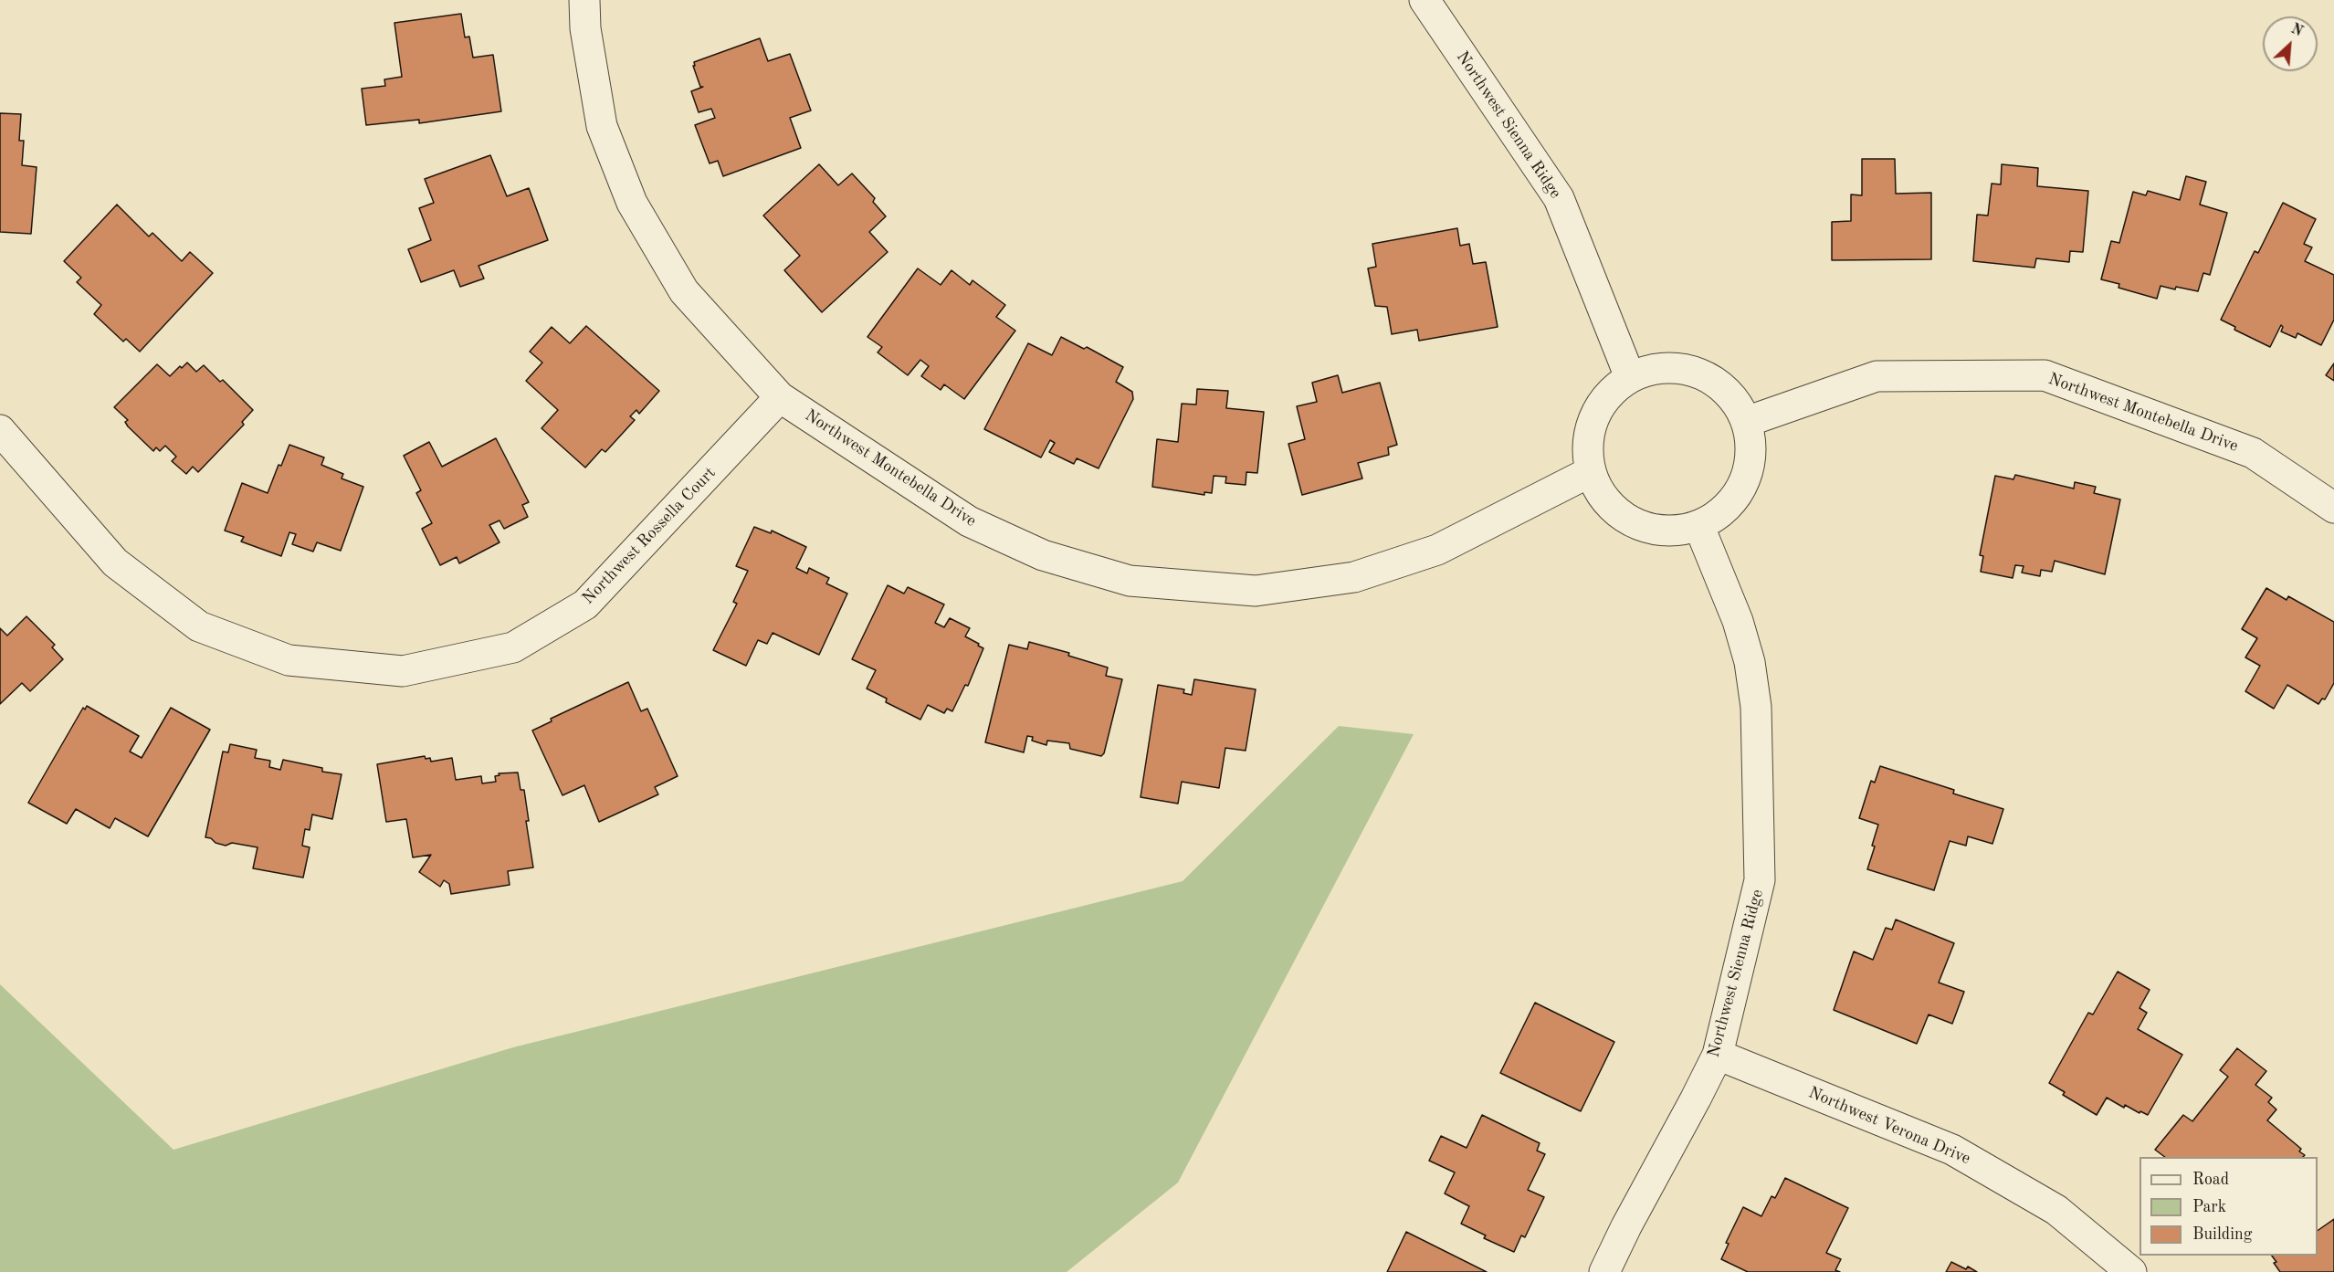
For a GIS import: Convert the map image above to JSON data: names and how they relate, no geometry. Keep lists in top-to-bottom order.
{
  "streets": {
    "street": [
      "Northwest Sienna Ridge",
      "Northwest Montebella Drive",
      "Northwest Rossella Court",
      "Northwest Verona Drive"
    ]
  },
  "crossings": [
    ["Northwest Sienna Ridge", "Northwest Montebella Drive"],
    ["Northwest Sienna Ridge", "Northwest Verona Drive"],
    ["Northwest Montebella Drive", "Northwest Rossella Court"]
  ],
  "legend": ["Road", "Park", "Building"],
  "north": "top right"
}
